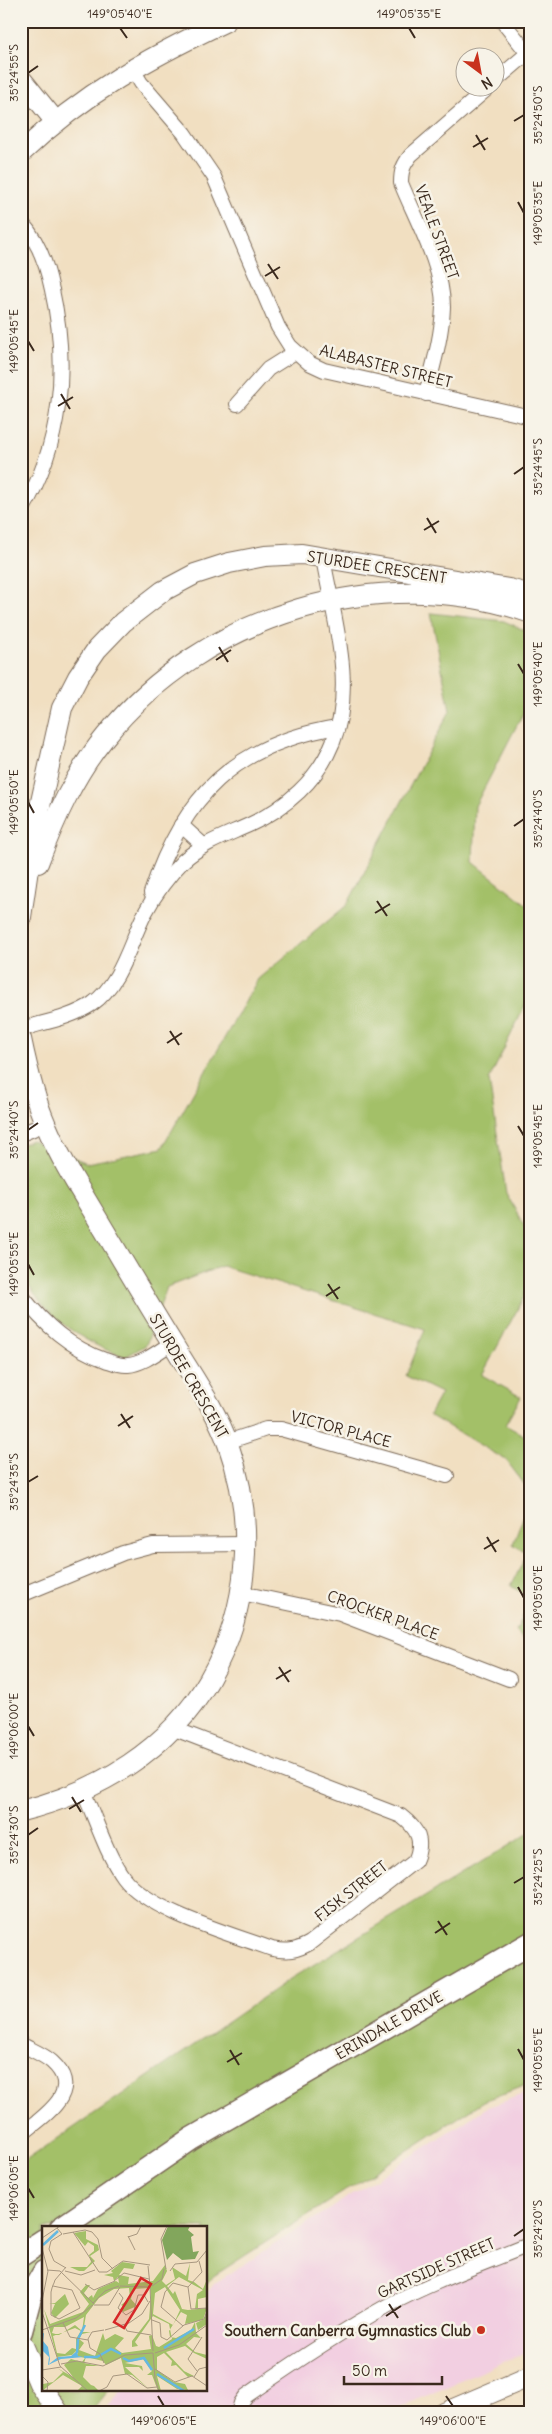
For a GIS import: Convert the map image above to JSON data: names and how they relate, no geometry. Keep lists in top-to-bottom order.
{
  "streets": {
    "main road": ["ERINDALE DRIVE"],
    "street": [
      "VEALE STREET",
      "ALABASTER STREET",
      "STURDEE CRESCENT",
      "VICTOR PLACE",
      "CROCKER PLACE",
      "FISK STREET",
      "GARTSIDE STREET"
    ]
  },
  "crossings": [
    ["VEALE STREET", "ALABASTER STREET"],
    ["STURDEE CRESCENT", "VICTOR PLACE"],
    ["STURDEE CRESCENT", "CROCKER PLACE"],
    ["STURDEE CRESCENT", "FISK STREET"]
  ],
  "places": ["Southern Canberra Gymnastics Club"],
  "scale_bar": "50 m",
  "north": "bottom right",
  "coordinates": [
    "149°05'40\"E",
    "149°05'35\"E",
    "35°24'55\"S",
    "35°24'50\"S",
    "149°05'45\"E",
    "35°24'45\"S",
    "149°05'50\"E",
    "35°24'40\"S",
    "149°05'55\"E",
    "35°24'35\"S",
    "149°06'00\"E",
    "35°24'30\"S",
    "35°24'25\"S",
    "149°06'05\"E",
    "35°24'20\"S"
  ]
}
